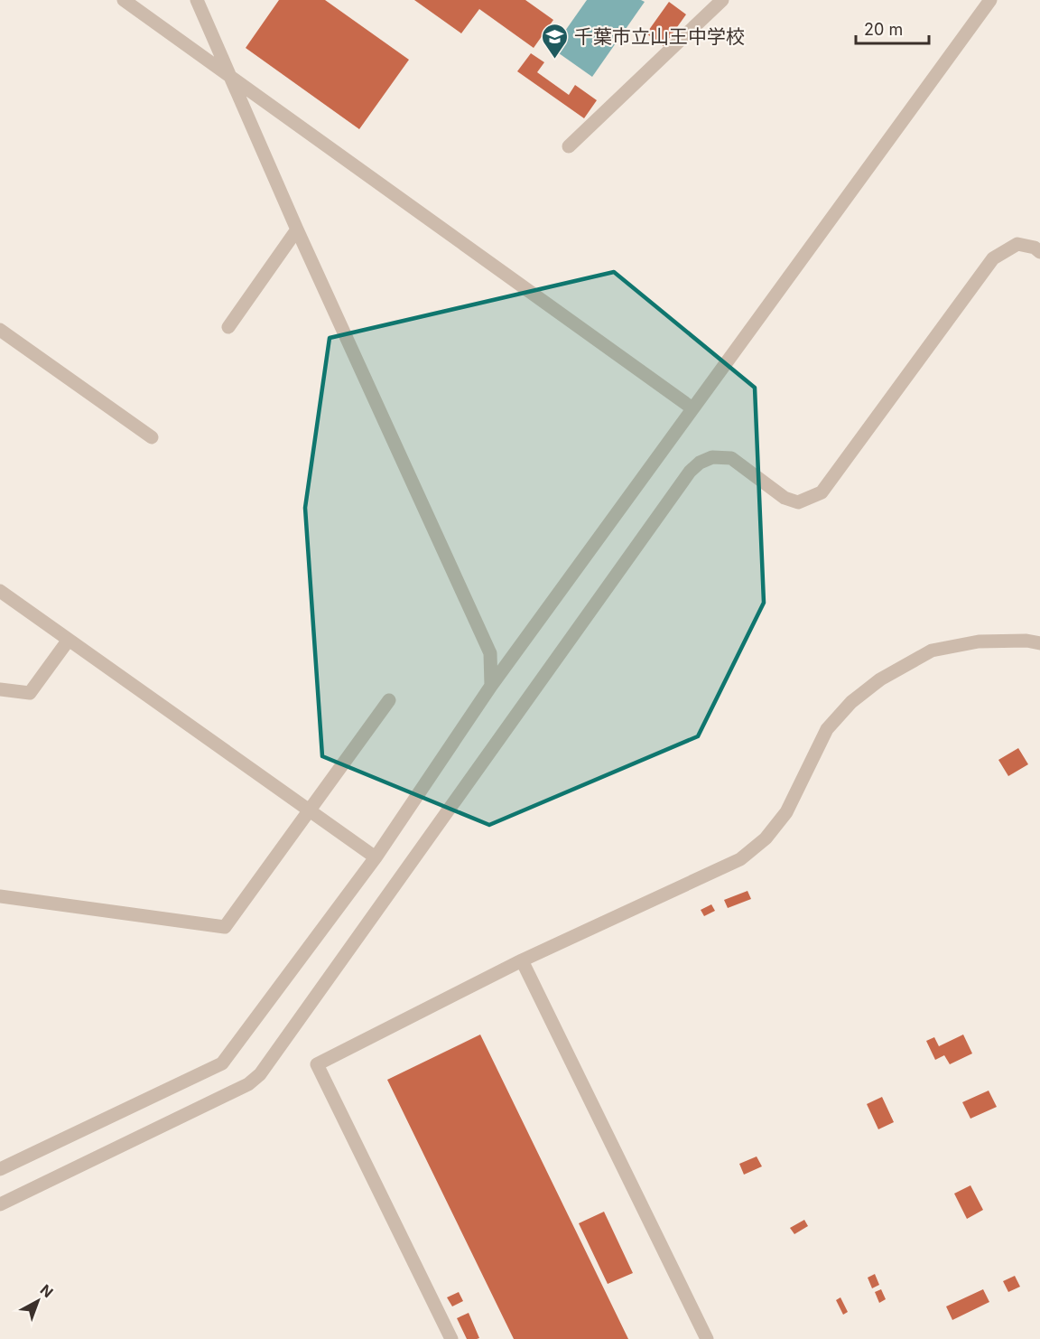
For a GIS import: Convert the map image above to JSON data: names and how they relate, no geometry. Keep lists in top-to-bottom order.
{
  "places": {
    "school or university": ["千葉市立山王中学校"]
  },
  "scale_bar": "20 m",
  "north": "top right"
}
